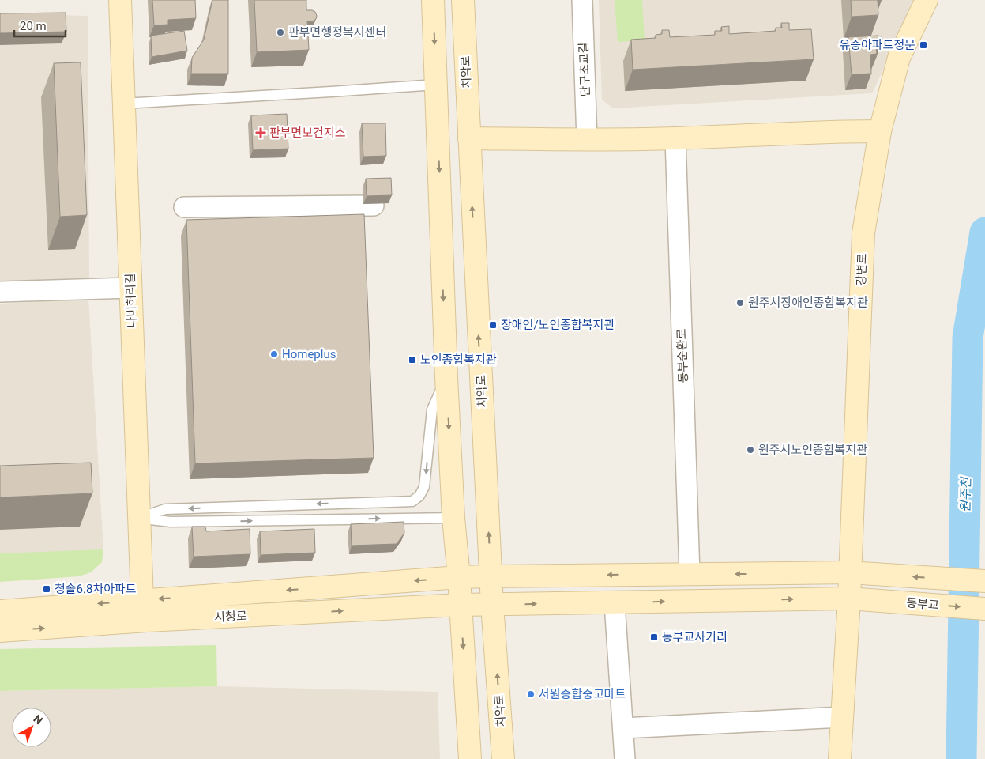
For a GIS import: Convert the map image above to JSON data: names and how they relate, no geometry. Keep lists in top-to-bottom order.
{
  "streets": {
    "street": [
      "단구초교길",
      "치악로",
      "강변로",
      "나비허리길",
      "동부순환로",
      "동부교",
      "시청로"
    ]
  },
  "crossings": [
    ["강변로", "동부교"],
    ["나비허리길", "시청로"]
  ],
  "water": ["원주천"],
  "places": {
    "other": [
      "판부면행정복지센터",
      "원주시장애인종합복지관",
      "Homeplus",
      "원주시노인종합복지관",
      "서원종합중고마트"
    ],
    "transit": [
      "유승아파트정문",
      "장애인/노인종합복지관",
      "노인종합복지관",
      "청솔6.8차아파트",
      "동부교사거리"
    ],
    "health": ["판부면보건지소"]
  },
  "scale_bar": "20 m",
  "north": "top right"
}
